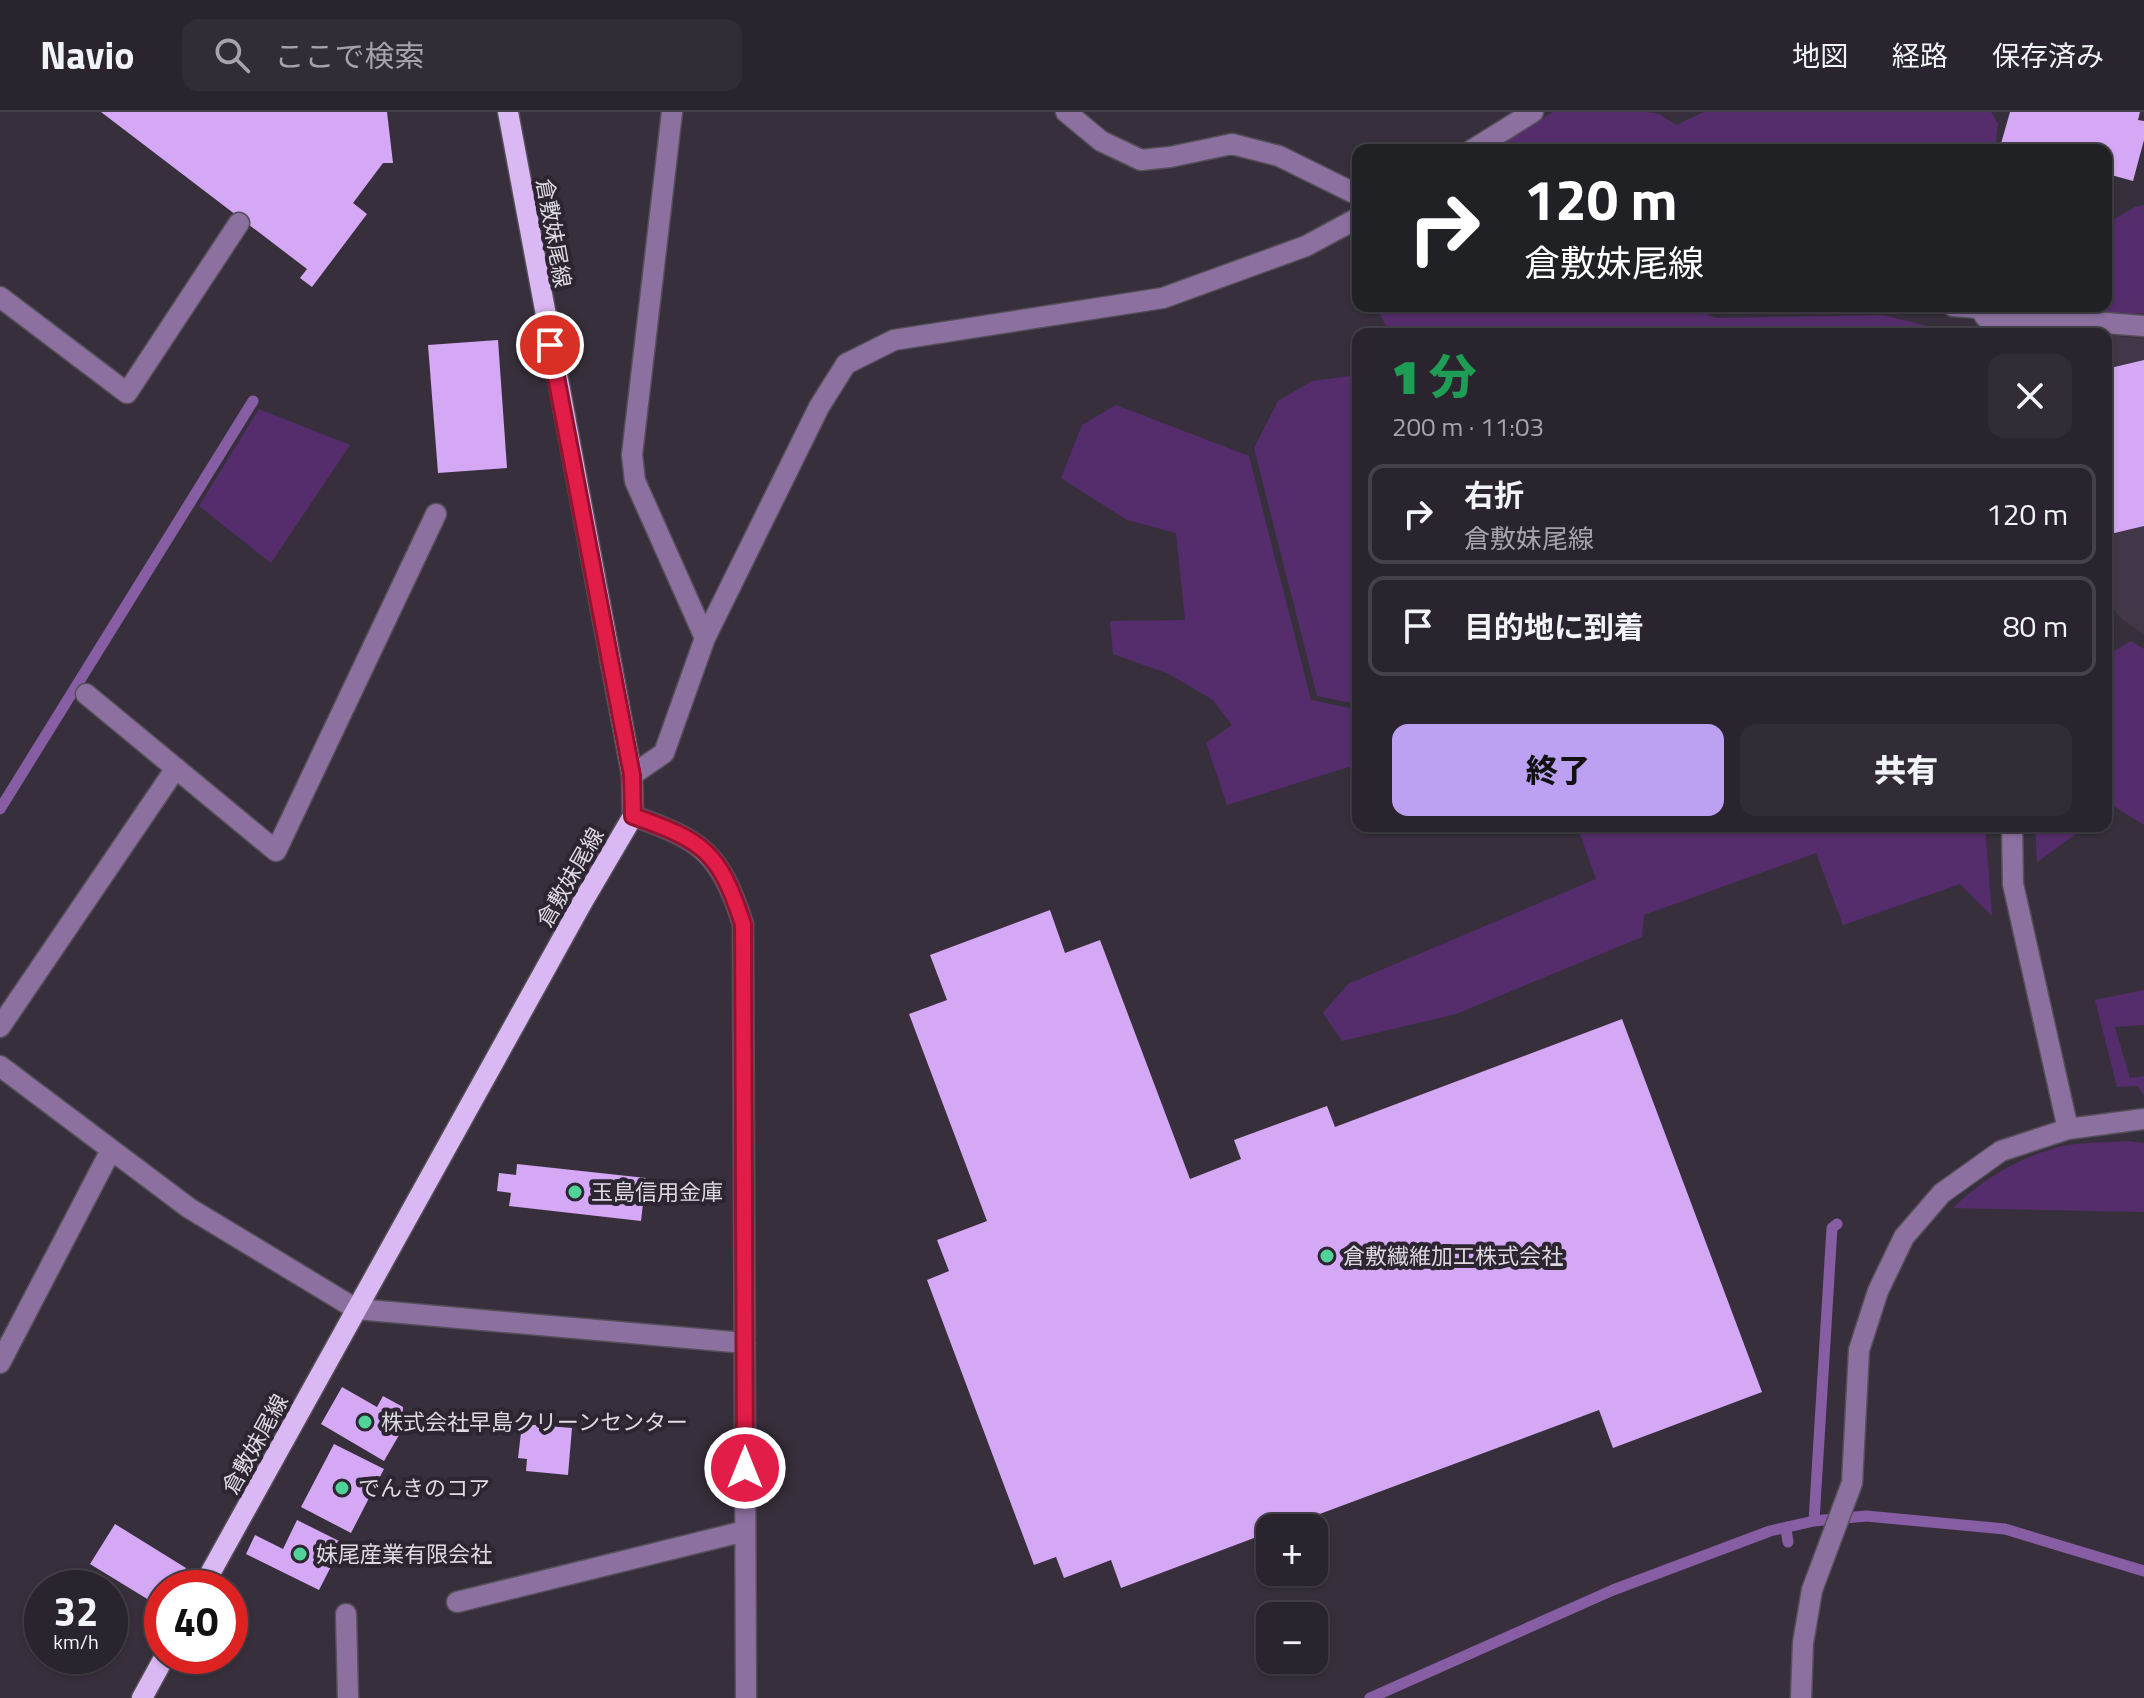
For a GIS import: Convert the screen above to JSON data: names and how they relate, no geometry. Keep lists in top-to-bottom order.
{
  "streets": {
    "main road": ["倉敷妹尾線"]
  },
  "places": [
    "玉島信用金庫",
    "倉敷繊維加工株式会社",
    "株式会社早島クリーンセンター",
    "でんきのコア",
    "妹尾産業有限会社"
  ],
  "page": {
    "header": "Navio",
    "search": "ここで検索",
    "nav": ["地図", "経路", "保存済み"],
    "turn": ["120 m", "倉敷妹尾線"],
    "heading": ["1 分", "200 m · 11:03"],
    "list": [
      {
        "name": "右折",
        "note": "倉敷妹尾線",
        "value": "120 m"
      },
      {
        "name": "目的地に到着",
        "value": "80 m"
      }
    ],
    "buttons": ["終了", "共有"],
    "map_buttons": ["+", "−"],
    "speed": "32 km/h",
    "limit": "40"
  }
}
